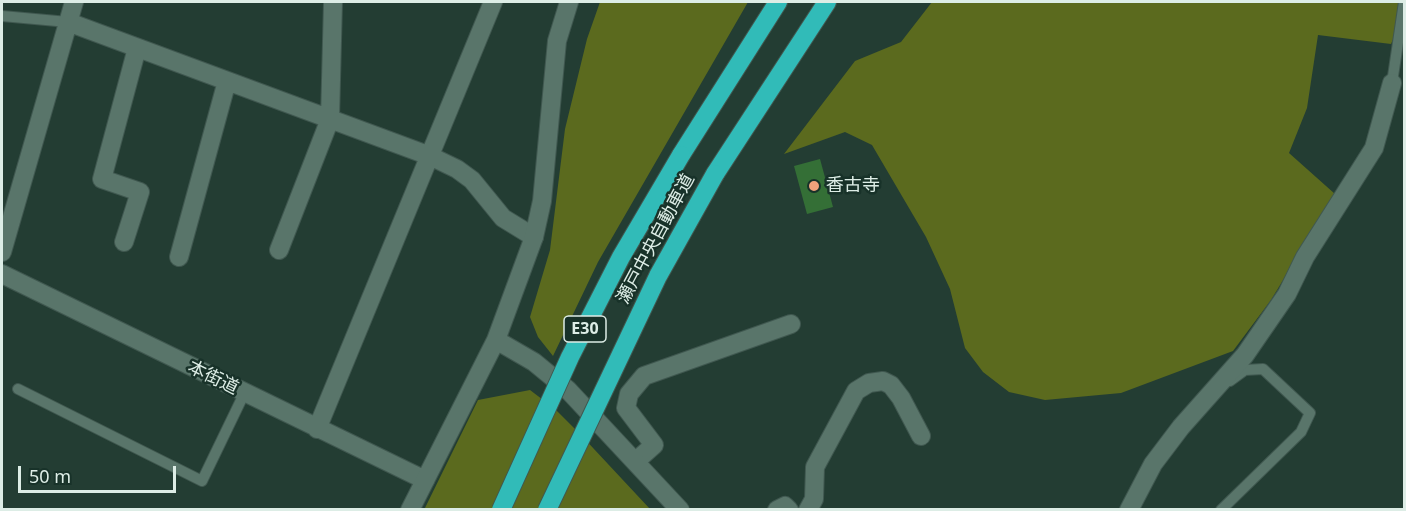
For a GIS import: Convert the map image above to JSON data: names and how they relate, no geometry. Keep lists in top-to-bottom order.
{
  "streets": {
    "highway": ["瀬戸中央自動車道", "E30"],
    "street": ["本街道"]
  },
  "places": ["香古寺"],
  "scale_bar": "50 m"
}
